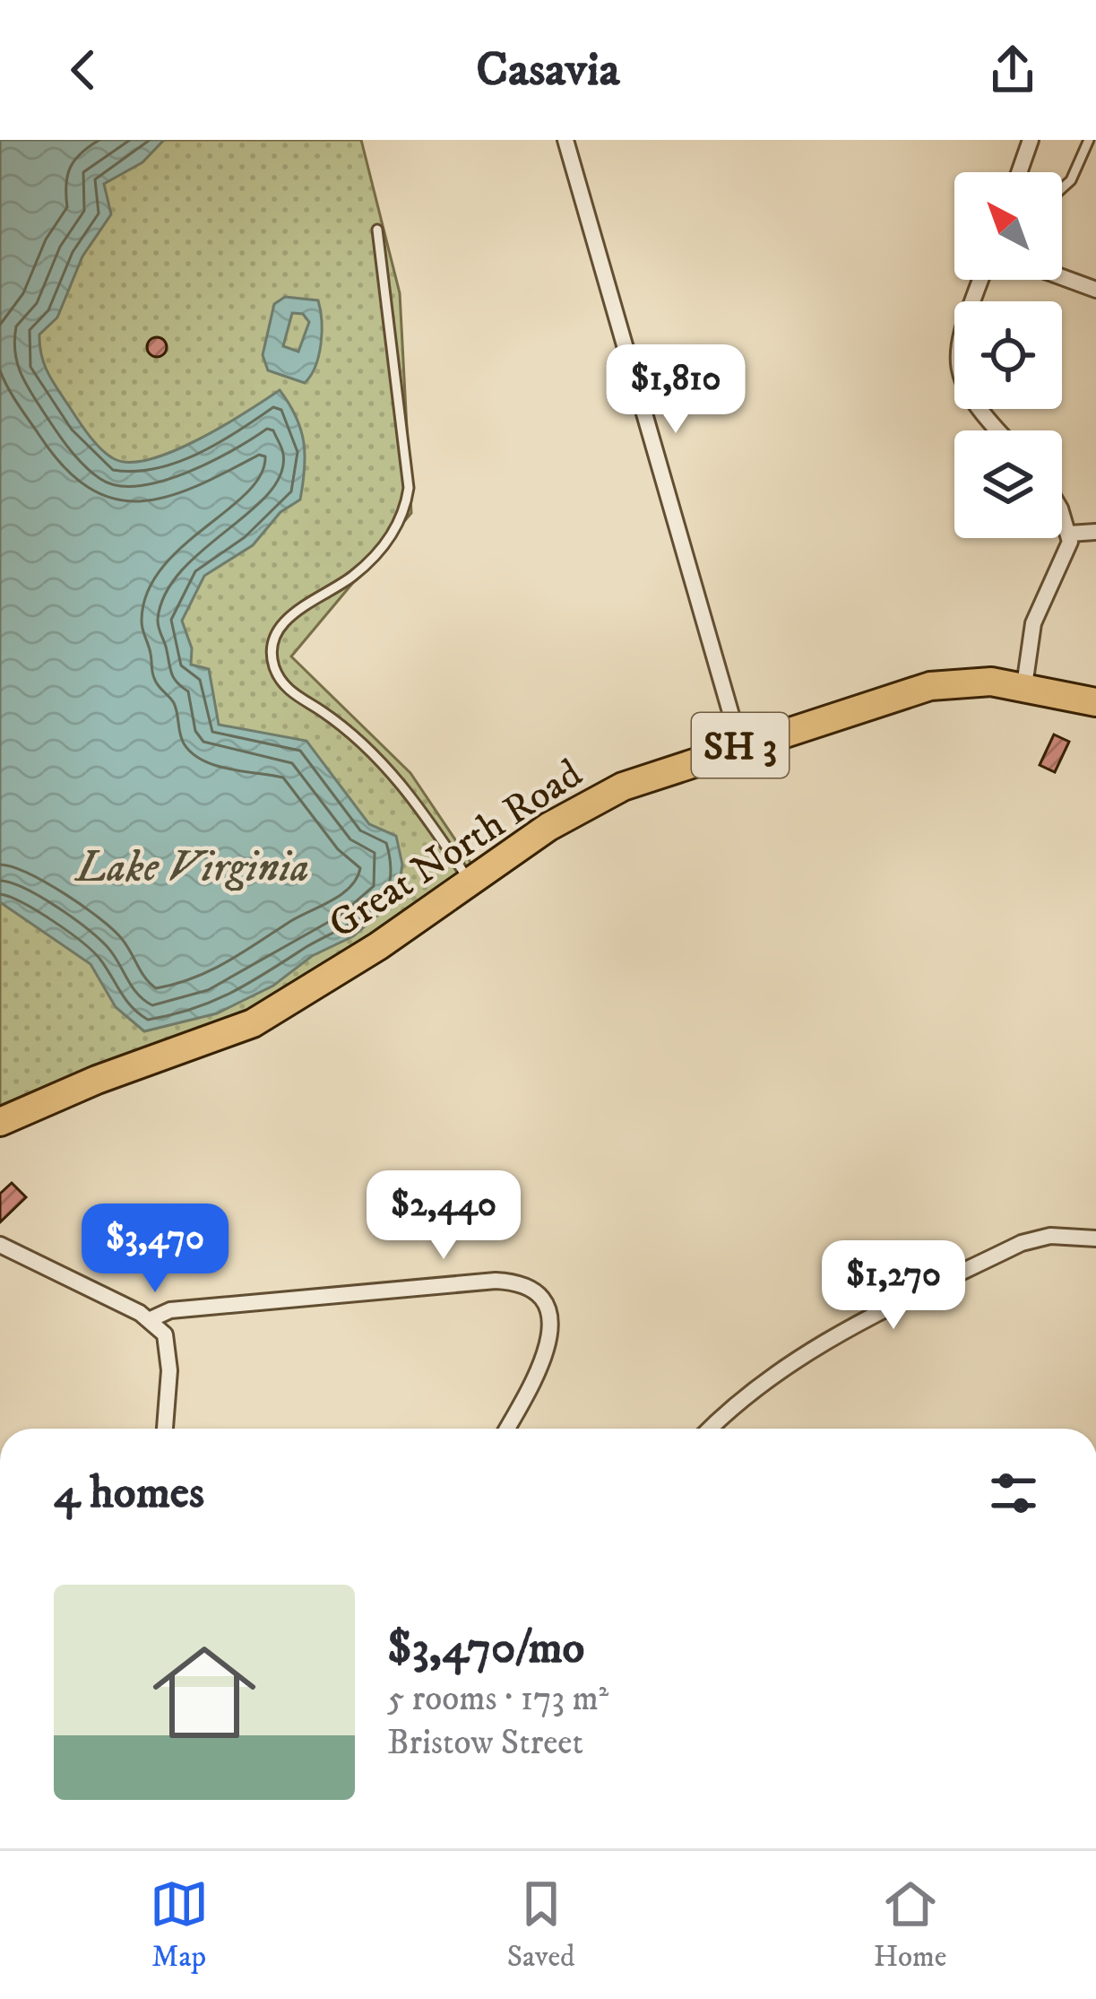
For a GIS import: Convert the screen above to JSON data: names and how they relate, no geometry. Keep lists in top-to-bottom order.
{
  "streets": {
    "highway": ["SH 3", "Great North Road"]
  },
  "water": ["Lake Virginia"],
  "north": "top left",
  "page": {
    "header": "Casavia",
    "price": [
      "$1,810",
      "$2,440",
      "$3,470",
      "$1,270"
    ],
    "heading": "4 homes",
    "list": [
      {
        "name": "$3,470/mo",
        "note": "5 rooms · 173 m² · Bristow Street"
      }
    ],
    "tabs": ["Map", "Saved", "Home"]
  }
}
